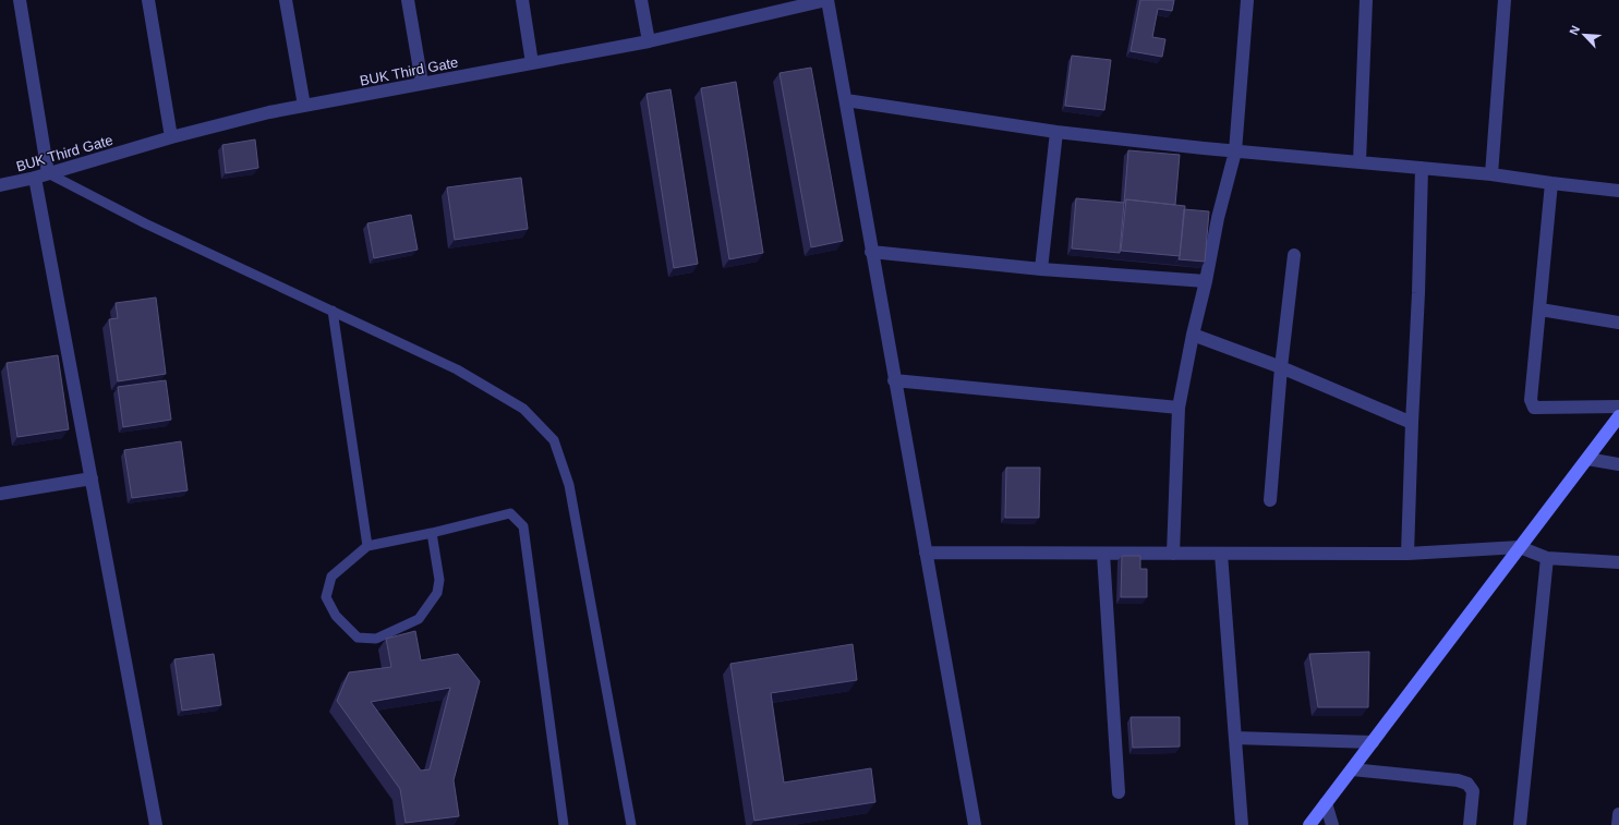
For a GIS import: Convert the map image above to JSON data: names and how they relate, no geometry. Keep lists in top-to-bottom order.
{
  "streets": {
    "street": ["BUK Third Gate"]
  },
  "north": "top left"
}
